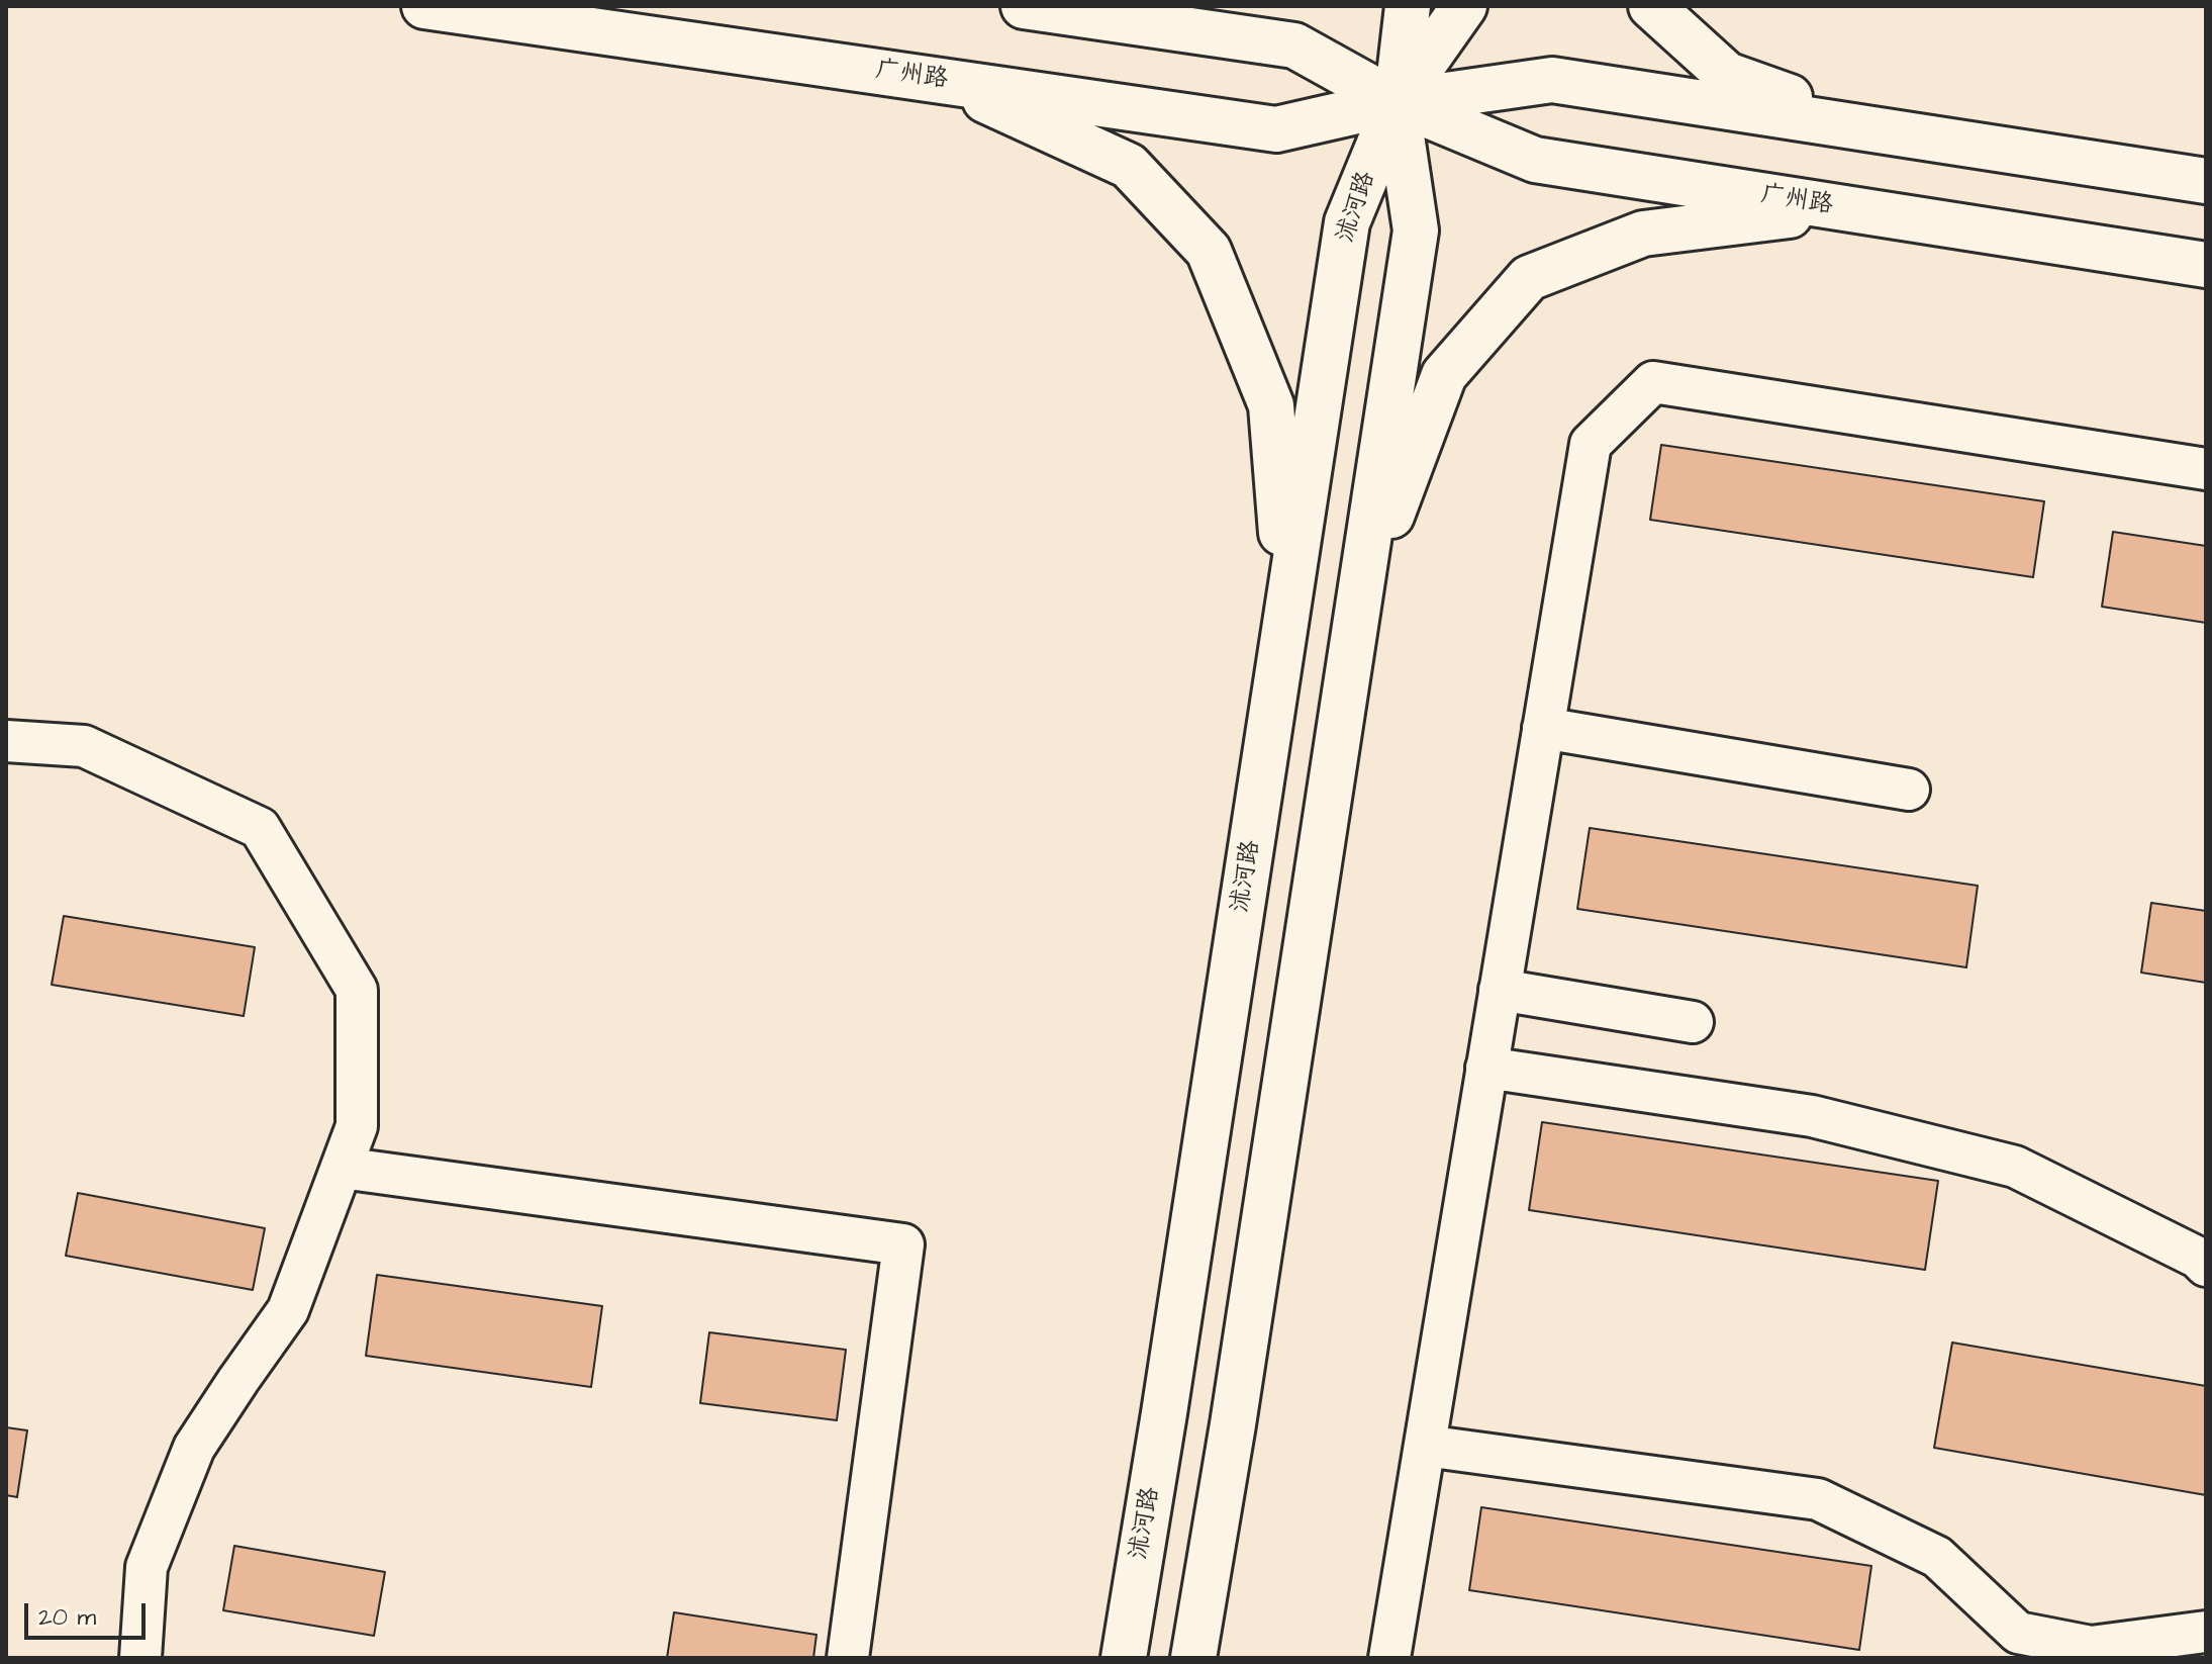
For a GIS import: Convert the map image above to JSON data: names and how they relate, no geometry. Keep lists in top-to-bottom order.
{
  "streets": {
    "main road": ["广州路", "沭河路"]
  },
  "crossings": [
    ["广州路", "沭河路"]
  ],
  "scale_bar": "20 m"
}
